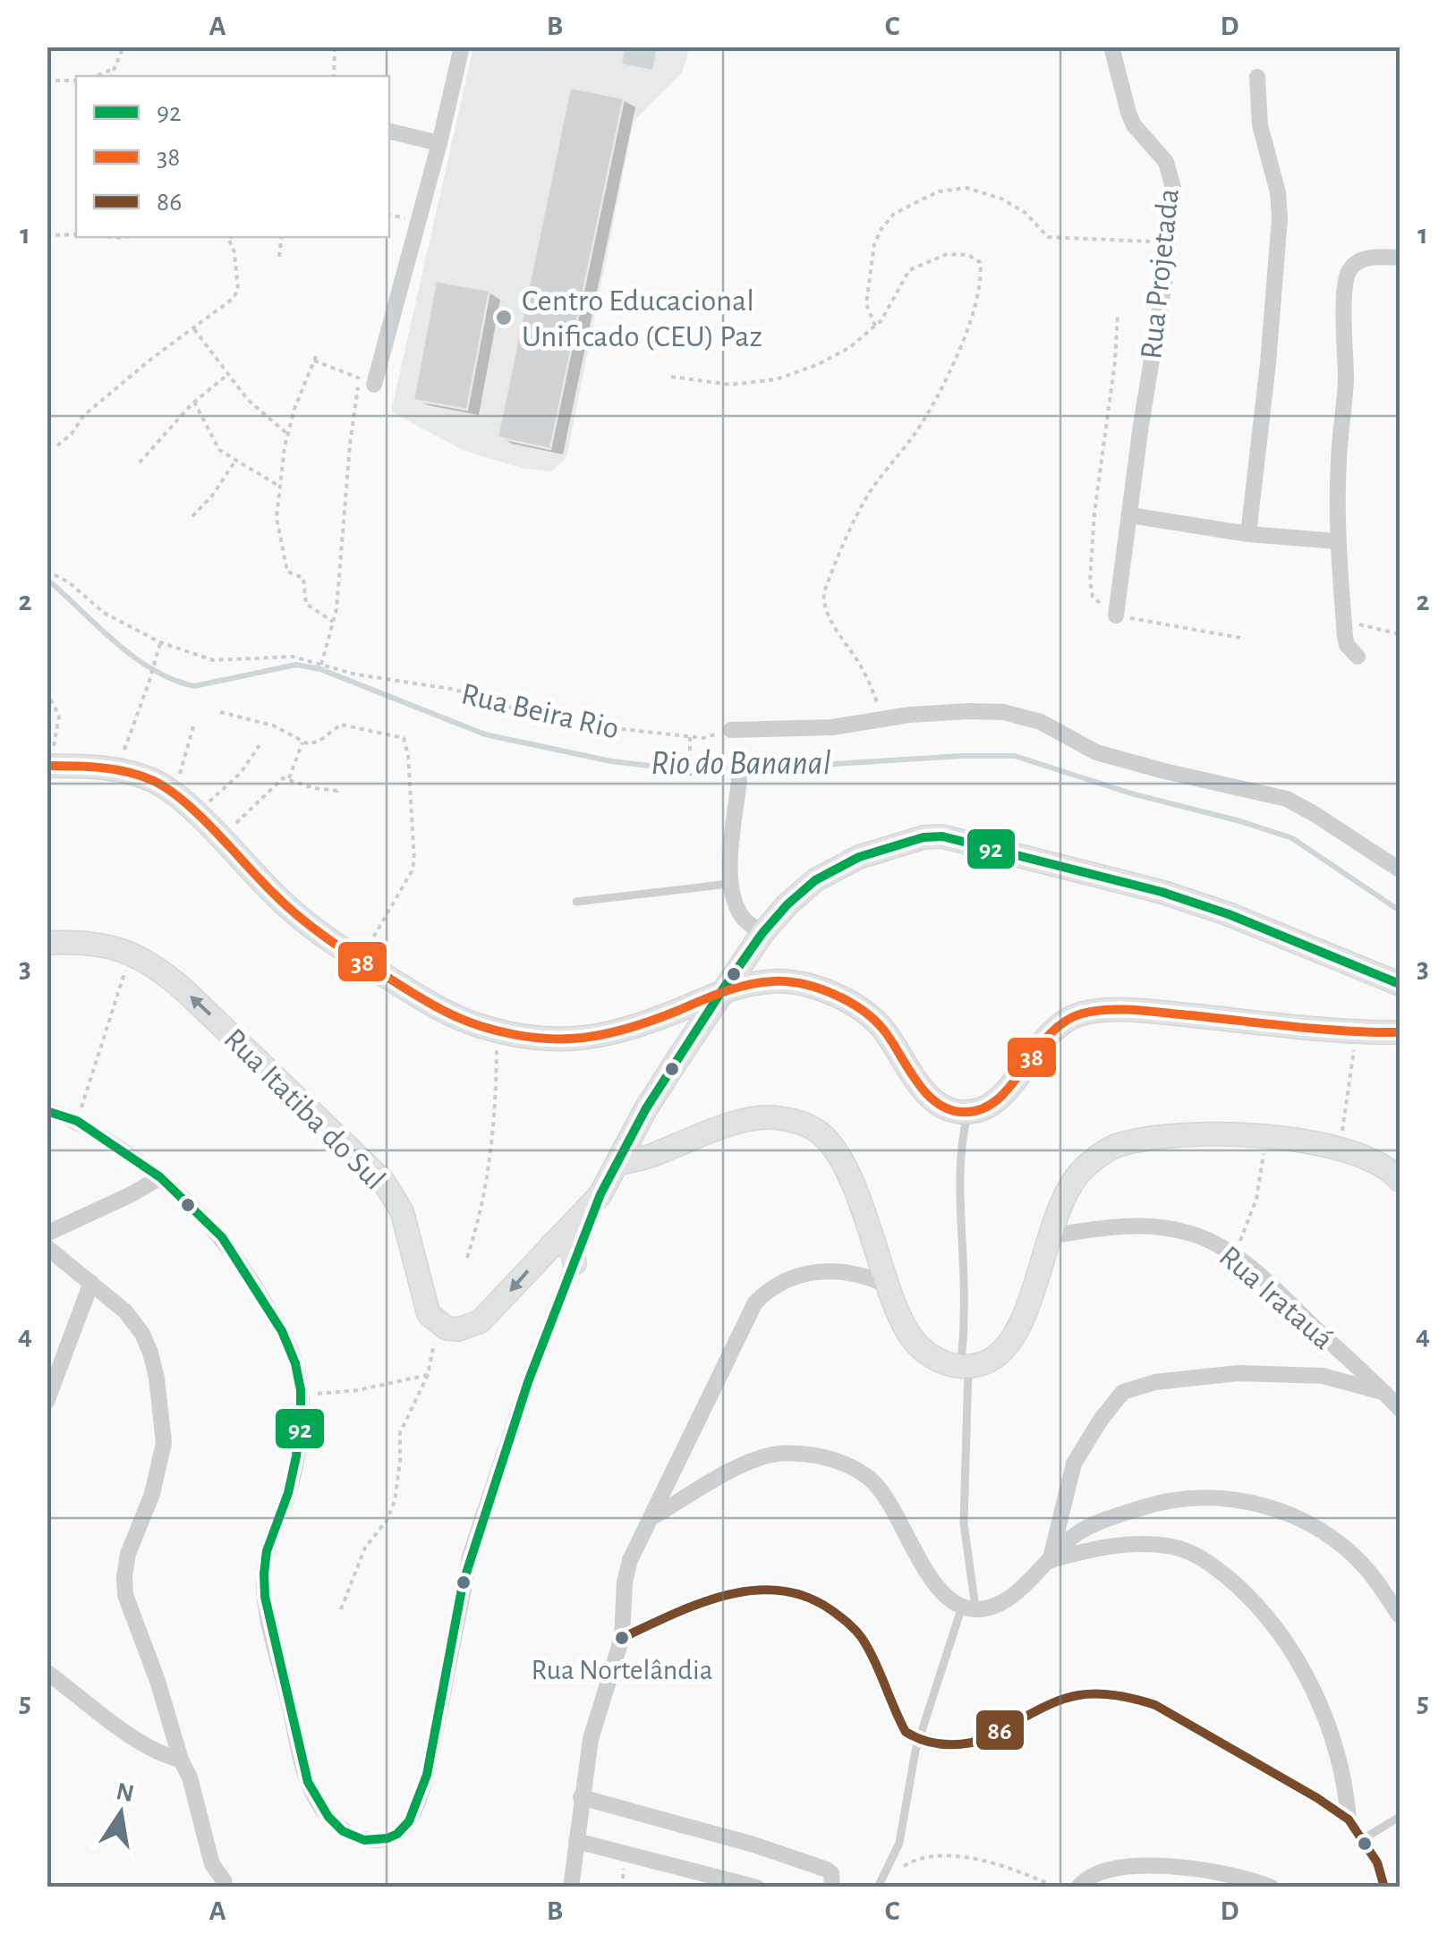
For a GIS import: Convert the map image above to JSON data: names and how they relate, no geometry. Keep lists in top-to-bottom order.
{
  "streets": {
    "main road": ["Rua Itatiba do Sul"],
    "street": ["Rua Projetada", "Rua Iratauá"],
    "path": ["Rua Beira Rio"]
  },
  "water": ["Rio do Bananal"],
  "places": ["Centro Educacional Unificado (CEU) Paz", "Rua Nortelândia"],
  "lines": ["transit line 38", "transit line 92", "transit line 86"],
  "legend": ["92", "38", "86"],
  "north": "top",
  "grid": {
    "columns": [
      "A",
      "B",
      "C",
      "D"
    ],
    "rows": [
      "1",
      "2",
      "3",
      "4",
      "5"
    ]
  }
}
